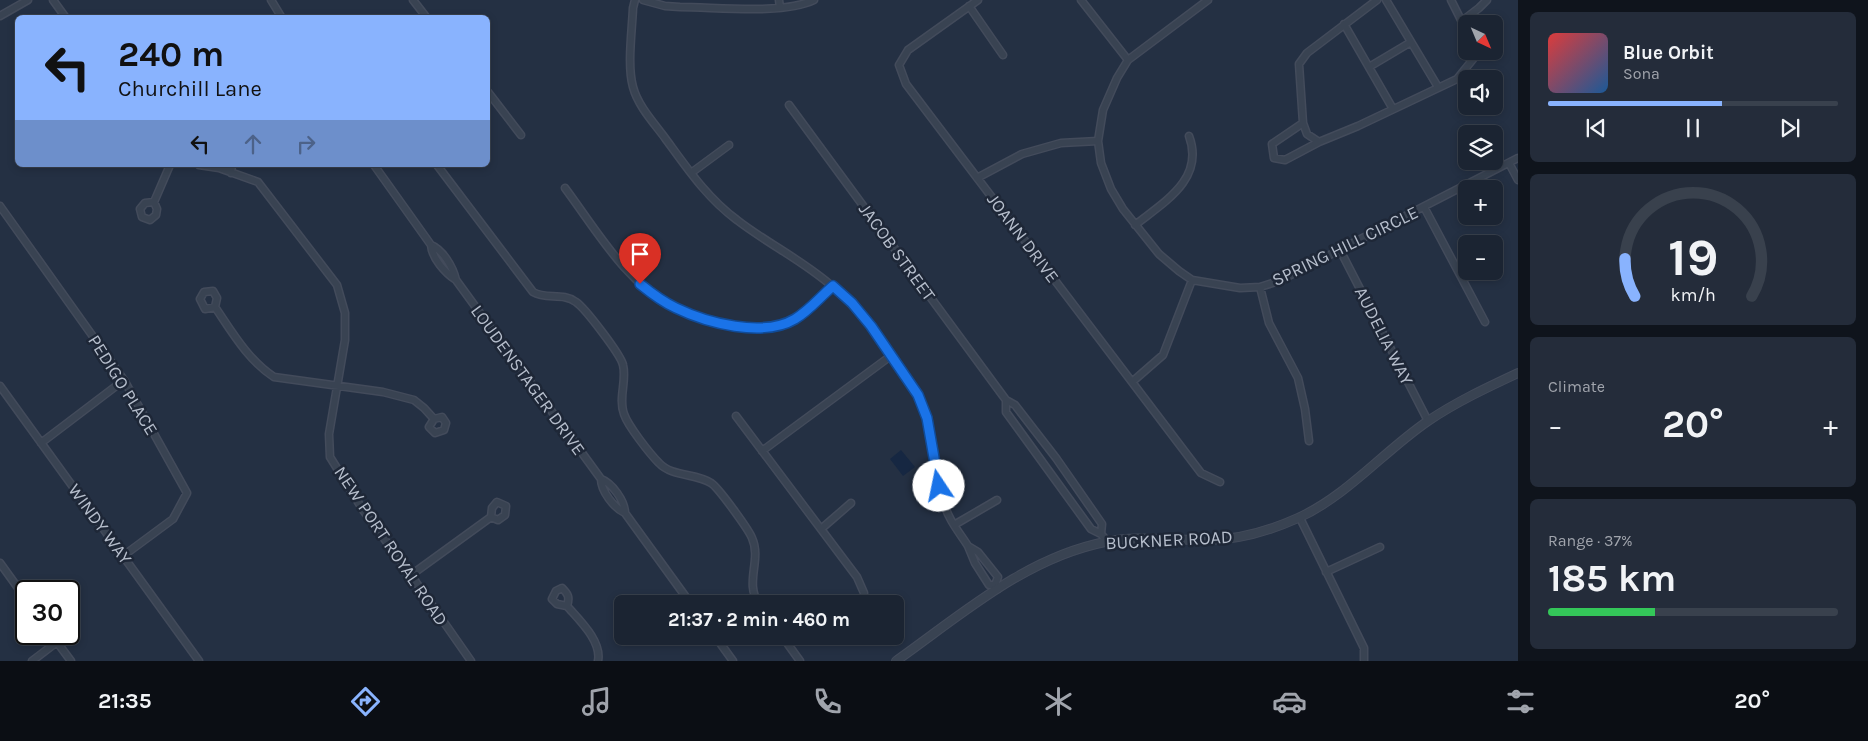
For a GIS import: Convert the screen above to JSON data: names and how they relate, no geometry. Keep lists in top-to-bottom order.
{
  "streets": {
    "street": [
      "JOANN DRIVE",
      "SPRING HILL CIRCLE",
      "JACOB STREET",
      "AUDELIA WAY",
      "LOUDENSTAGER DRIVE",
      "PEDIGO PLACE",
      "WINDY WAY",
      "BUCKNER ROAD",
      "NEW PORT ROYAL ROAD"
    ]
  },
  "crossings": [
    ["SPRING HILL CIRCLE", "AUDELIA WAY"],
    ["JACOB STREET", "BUCKNER ROAD"],
    ["AUDELIA WAY", "BUCKNER ROAD"],
    ["PEDIGO PLACE", "WINDY WAY"]
  ],
  "north": "bottom right",
  "page": {
    "map_buttons": ["+", "−"],
    "turn": ["240 m", "Churchill Lane"],
    "song": ["Blue Orbit", "Sona"],
    "tile": [
      "Climate",
      ["Range · 37%", "185 km"]
    ],
    "heat": ["−", "20°", "+"],
    "limit": "30",
    "trip": "21:37 · 2 min · 460 m",
    "tabs": ["21:35", "20°"],
    "gauge": ["19", "km/h"]
  }
}
